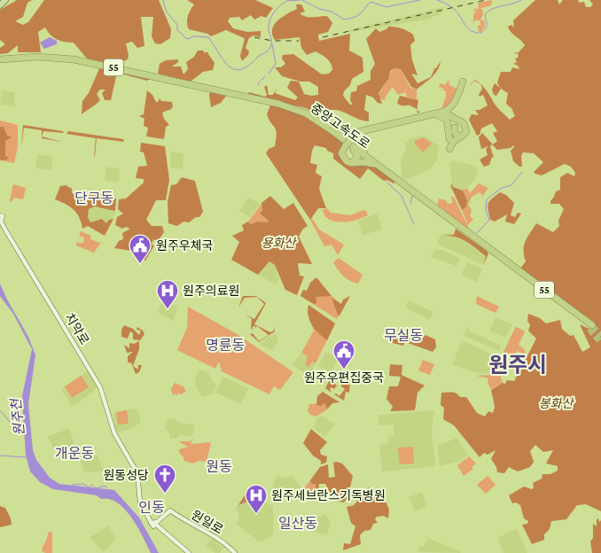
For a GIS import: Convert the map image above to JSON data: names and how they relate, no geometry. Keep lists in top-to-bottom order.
{
  "streets": {
    "highway": ["55", "중앙고속도로"],
    "main road": ["치악로", "원일로"]
  },
  "crossings": [
    ["치악로", "원일로"]
  ],
  "districts": [
    "단구동",
    "무실동",
    "명륜동",
    "원주시",
    "개운동",
    "원동",
    "인동",
    "일산동"
  ],
  "water": ["원주천"],
  "parks": ["용화산", "봉화산"],
  "places": {
    "public building": ["원주우체국", "원주우편집중국"],
    "hospital": ["원주의료원", "원주세브란스기독병원"],
    "church": ["원동성당"]
  }
}
